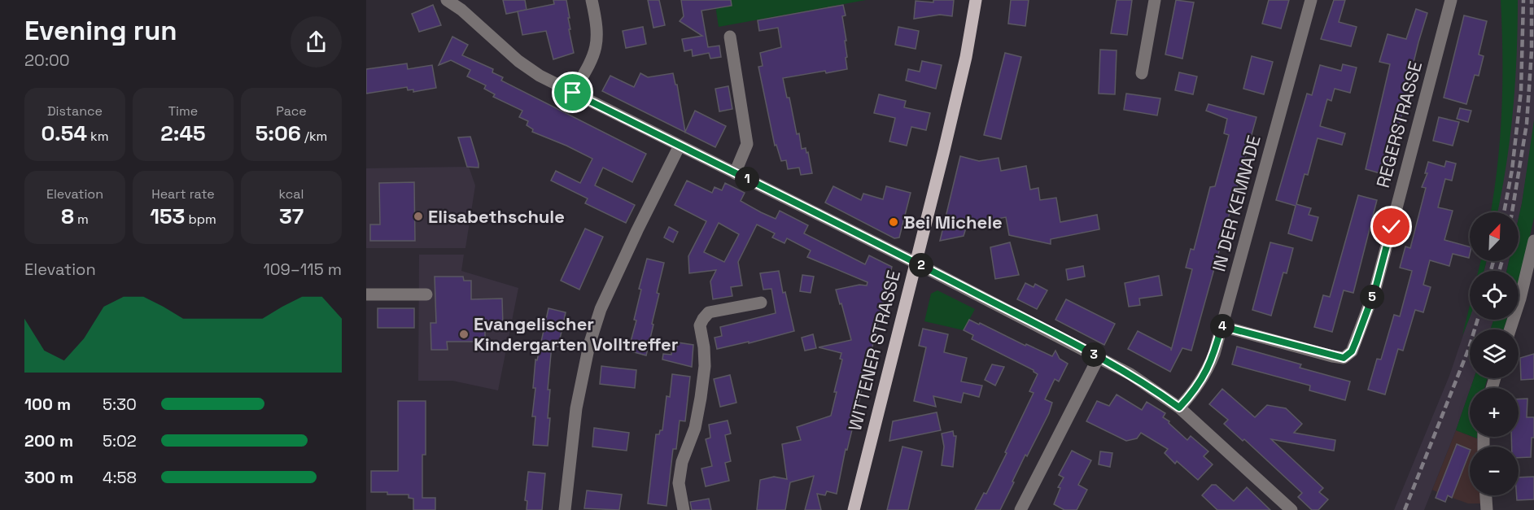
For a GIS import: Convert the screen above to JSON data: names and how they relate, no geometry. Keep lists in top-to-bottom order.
{
  "streets": {
    "main road": ["WITTENER STRASSE"],
    "street": ["REGERSTRASSE", "IN DER KEMNADE"]
  },
  "crossings": [
    ["REGERSTRASSE", "IN DER KEMNADE"]
  ],
  "places": ["Elisabethschule", "Bei Michele", "Evangelischer Kindergarten Volltreffer"],
  "north": "top right",
  "page": {
    "heading": ["Evening run", "20:00"],
    "stats": [
      ["Distance", "0.54 km"],
      ["Time", "2:45"],
      ["Pace", "5:06 /km"],
      ["Elevation", "8 m"],
      ["Heart rate", "153 bpm"],
      ["kcal", "37"]
    ],
    "pins": [
      "1",
      "2",
      "5",
      "4",
      "3"
    ],
    "map_buttons": ["+", "−"],
    "chart": ["Elevation", "109–115 m"],
    "list": [
      {
        "name": "100 m",
        "note": "5:30"
      },
      {
        "name": "200 m",
        "note": "5:02"
      },
      {
        "name": "300 m",
        "note": "4:58"
      }
    ]
  }
}
